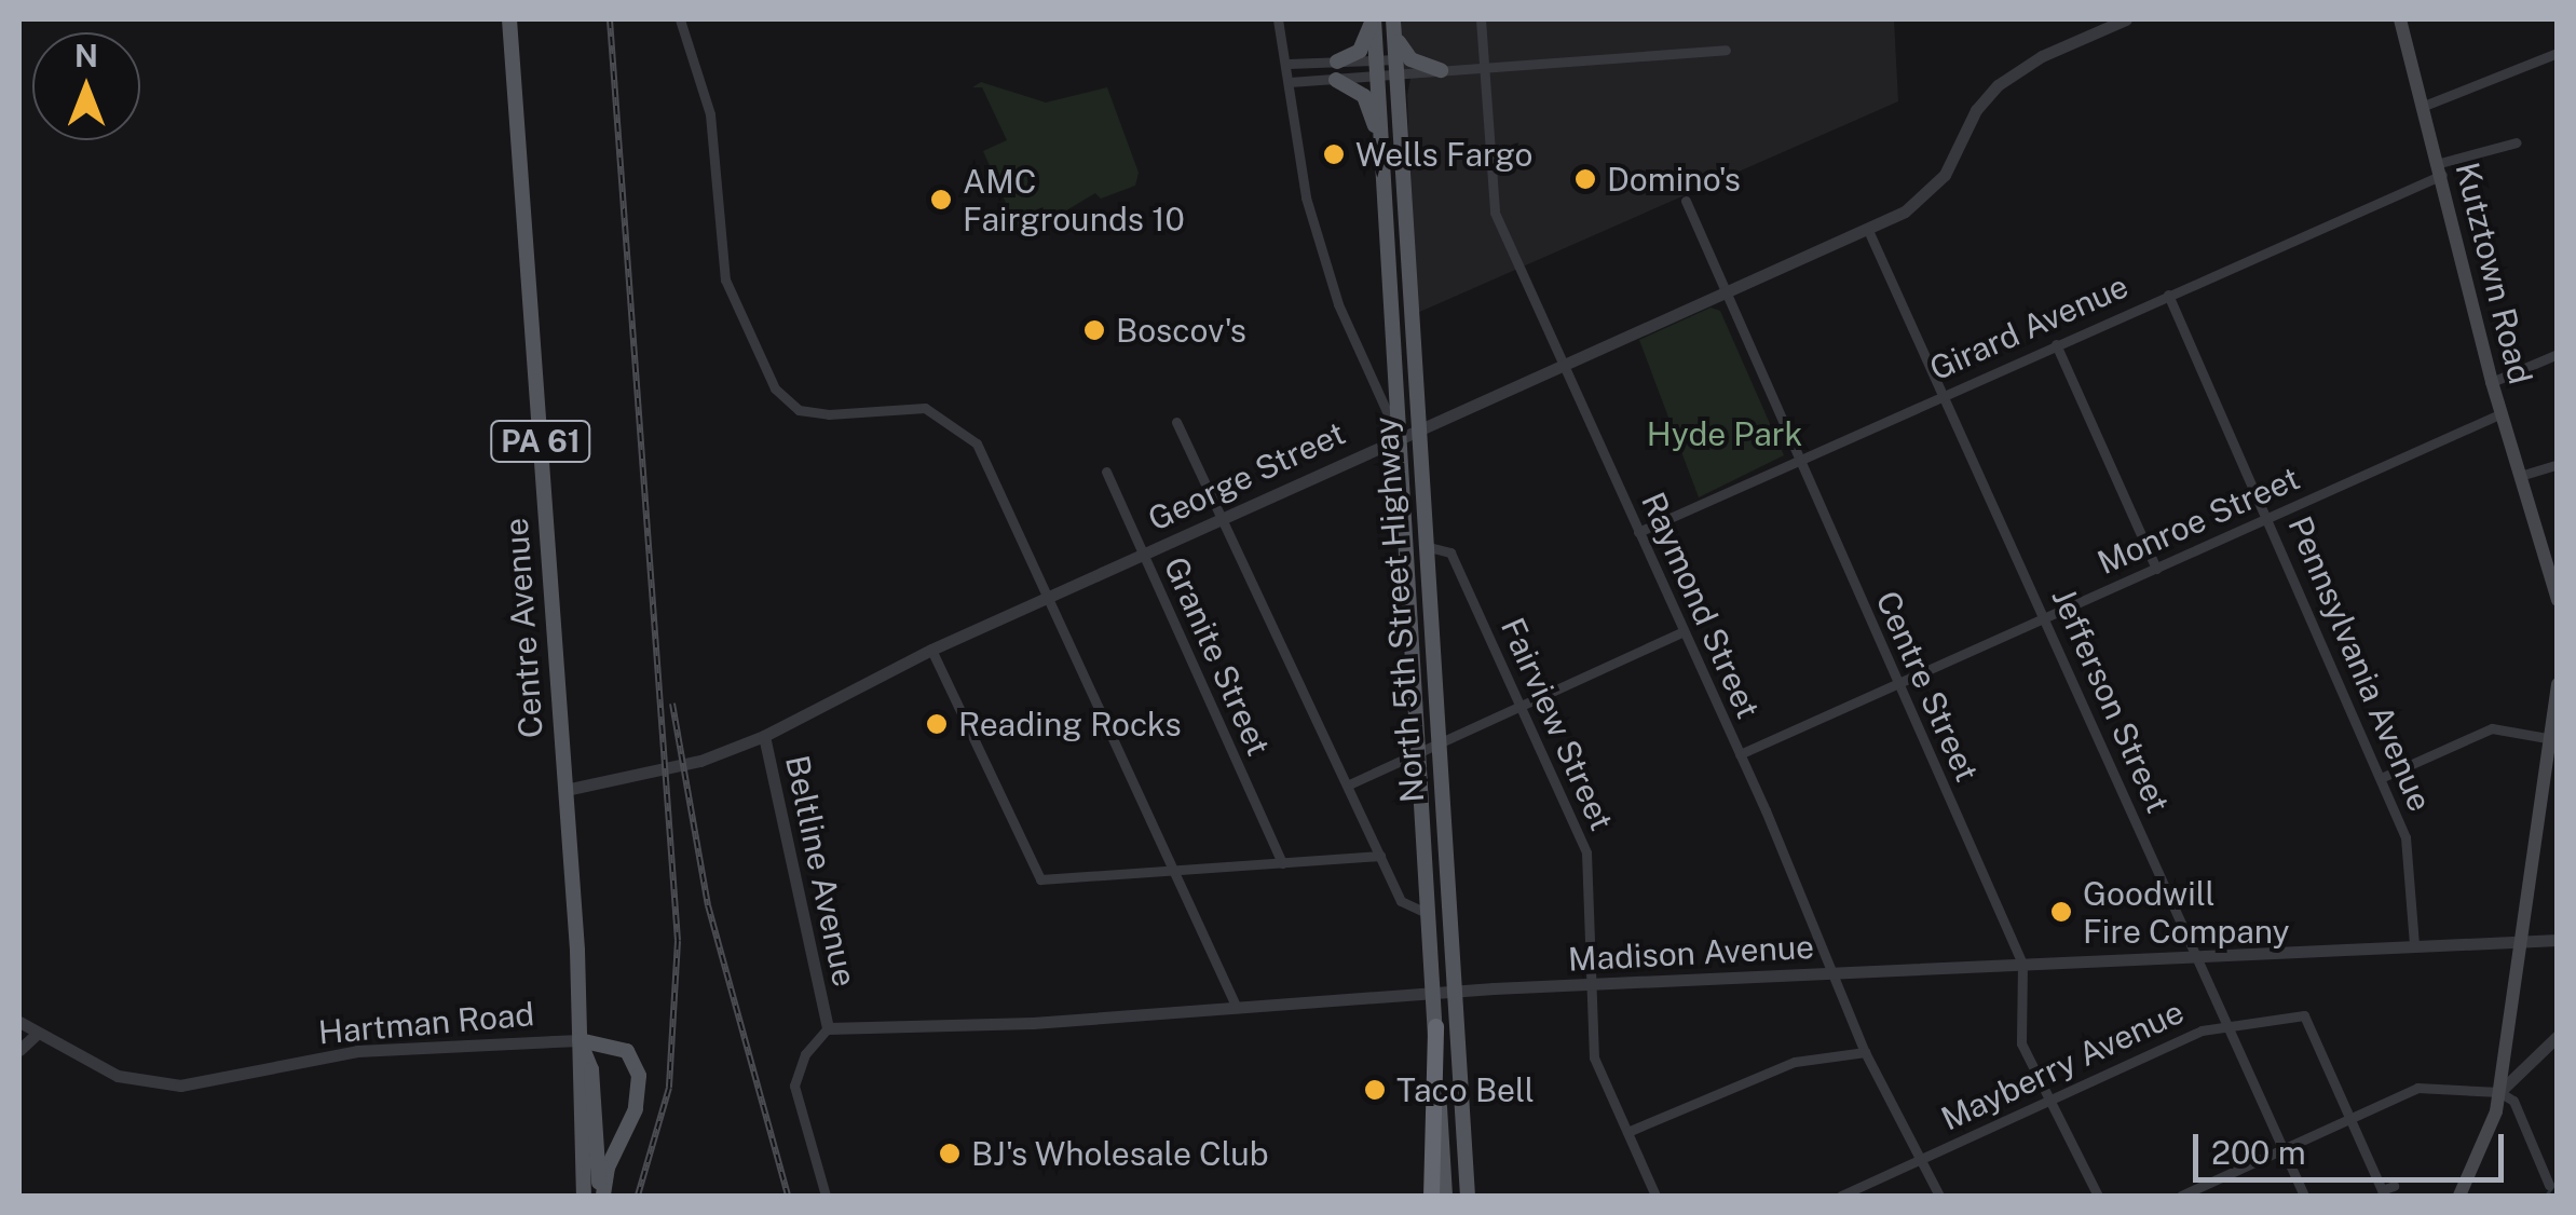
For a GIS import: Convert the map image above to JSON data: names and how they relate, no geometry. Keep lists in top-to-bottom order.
{
  "streets": {
    "main road": [
      "Kutztown Road",
      "PA 61",
      "North 5th Street Highway",
      "Centre Avenue"
    ],
    "street": [
      "Girard Avenue",
      "George Street",
      "Monroe Street",
      "Raymond Street",
      "Granite Street",
      "Pennsylvania Avenue",
      "Centre Street",
      "Jefferson Street",
      "Fairview Street",
      "Beltline Avenue",
      "Madison Avenue",
      "Hartman Road",
      "Mayberry Avenue"
    ]
  },
  "crossings": [
    ["Kutztown Road", "Girard Avenue"],
    ["Kutztown Road", "Monroe Street"],
    ["Girard Avenue", "Raymond Street"],
    ["Girard Avenue", "Pennsylvania Avenue"],
    ["Girard Avenue", "Centre Street"],
    ["Girard Avenue", "Jefferson Street"],
    ["George Street", "Raymond Street"],
    ["George Street", "North 5th Street Highway"],
    ["George Street", "Centre Avenue"],
    ["George Street", "Granite Street"],
    ["George Street", "Centre Street"],
    ["George Street", "Jefferson Street"],
    ["George Street", "Beltline Avenue"],
    ["Monroe Street", "Raymond Street"],
    ["Monroe Street", "Pennsylvania Avenue"],
    ["Monroe Street", "Centre Street"],
    ["Monroe Street", "Jefferson Street"],
    ["Raymond Street", "Madison Avenue"],
    ["Raymond Street", "Mayberry Avenue"],
    ["North 5th Street Highway", "Fairview Street"],
    ["North 5th Street Highway", "Madison Avenue"],
    ["Centre Avenue", "Hartman Road"],
    ["Pennsylvania Avenue", "Madison Avenue"],
    ["Centre Street", "Madison Avenue"],
    ["Centre Street", "Mayberry Avenue"],
    ["Jefferson Street", "Madison Avenue"],
    ["Jefferson Street", "Mayberry Avenue"],
    ["Fairview Street", "Madison Avenue"],
    ["Beltline Avenue", "Madison Avenue"]
  ],
  "parks": ["Hyde Park"],
  "places": [
    "Wells Fargo",
    "Domino's",
    "AMC Fairgrounds 10",
    "Boscov's",
    "Reading Rocks",
    "Goodwill Fire Company",
    "Taco Bell",
    "BJ's Wholesale Club"
  ],
  "scale_bar": "200 m",
  "north": "top"
}
